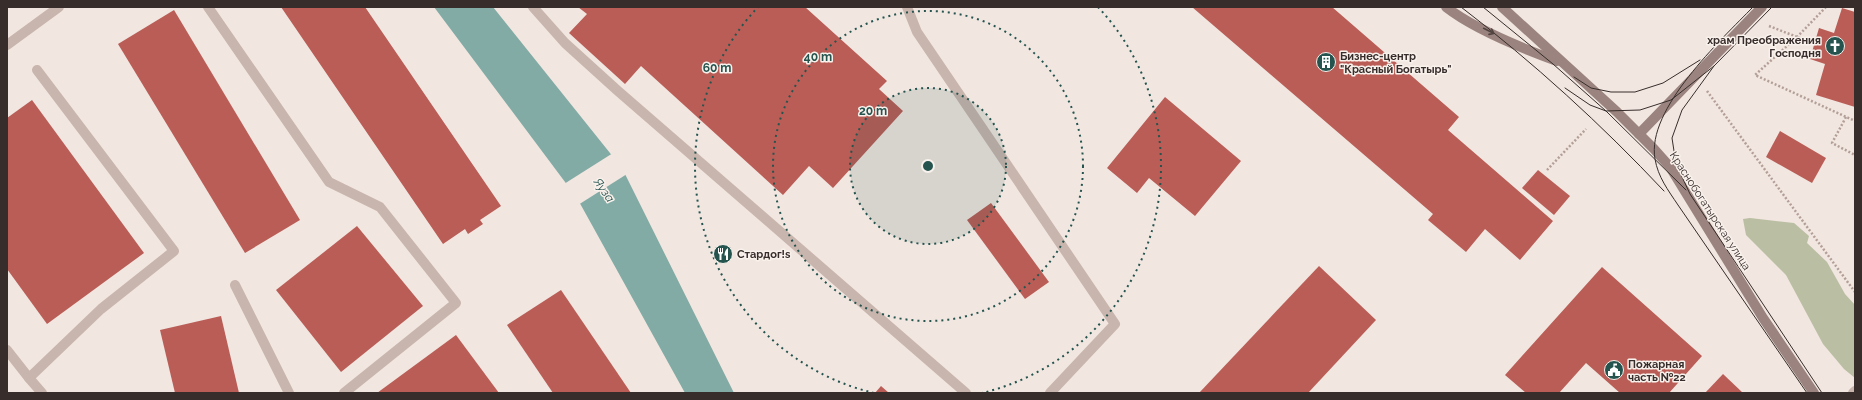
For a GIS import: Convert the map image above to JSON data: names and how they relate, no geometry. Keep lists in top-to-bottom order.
{
  "streets": {
    "main road": ["Краснобогатырская улица"]
  },
  "water": ["Яуза"],
  "places": {
    "church": ["храм Преображения Господня"],
    "building": ["Бизнес-центр \"Красный Богатырь\""],
    "restaurant": ["Стардог!s"],
    "public building": ["Пожарная часть №22"]
  },
  "rings": ["40 m", "60 m", "20 m"]
}
